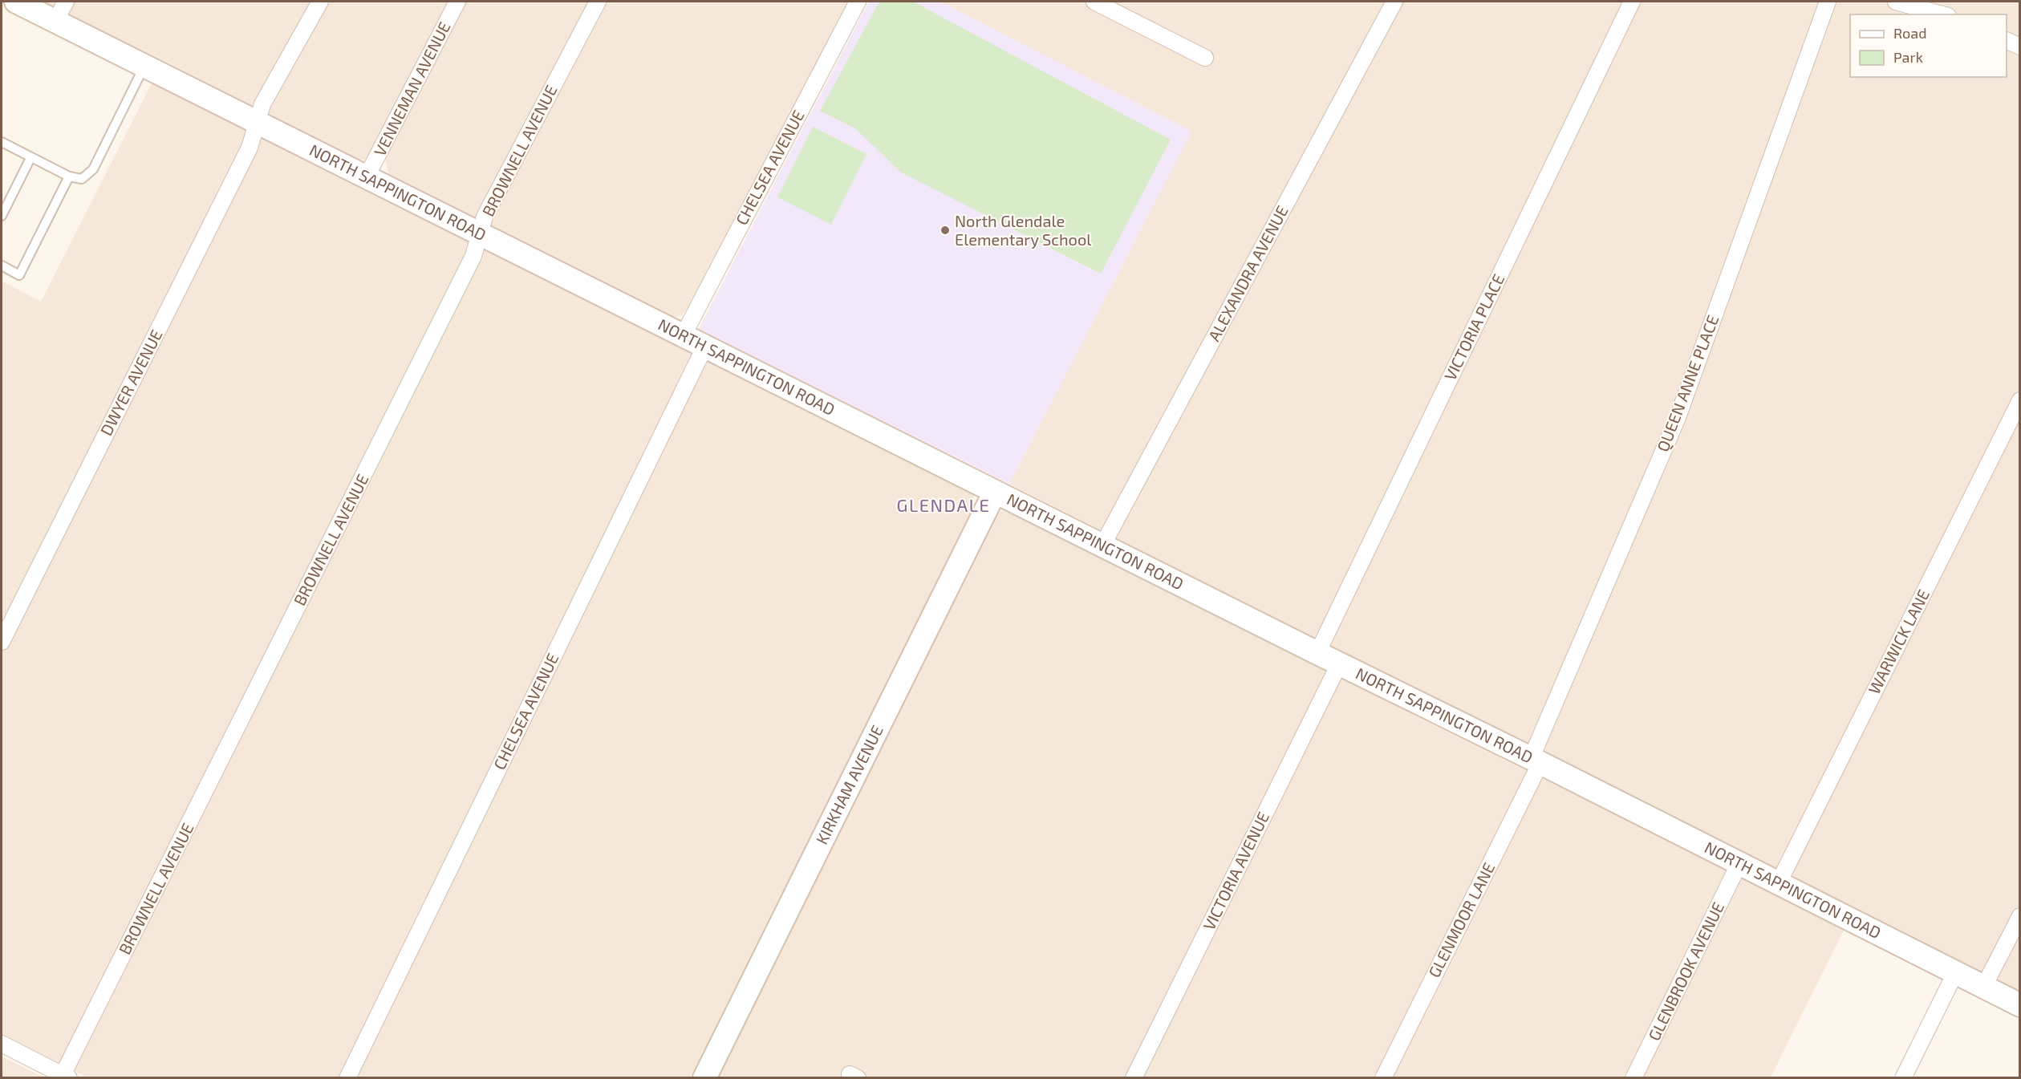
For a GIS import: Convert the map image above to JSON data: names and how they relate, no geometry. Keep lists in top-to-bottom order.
{
  "streets": {
    "street": [
      "VENNEMAN AVENUE",
      "BROWNELL AVENUE",
      "CHELSEA AVENUE",
      "NORTH SAPPINGTON ROAD",
      "ALEXANDRA AVENUE",
      "VICTORIA PLACE",
      "DWYER AVENUE",
      "QUEEN ANNE PLACE",
      "WARWICK LANE",
      "KIRKHAM AVENUE",
      "VICTORIA AVENUE",
      "GLENMOOR LANE",
      "GLENBROOK AVENUE"
    ]
  },
  "crossings": [
    ["VENNEMAN AVENUE", "NORTH SAPPINGTON ROAD"],
    ["BROWNELL AVENUE", "NORTH SAPPINGTON ROAD"],
    ["CHELSEA AVENUE", "NORTH SAPPINGTON ROAD"],
    ["NORTH SAPPINGTON ROAD", "ALEXANDRA AVENUE"],
    ["NORTH SAPPINGTON ROAD", "VICTORIA PLACE"],
    ["NORTH SAPPINGTON ROAD", "DWYER AVENUE"],
    ["NORTH SAPPINGTON ROAD", "QUEEN ANNE PLACE"],
    ["NORTH SAPPINGTON ROAD", "WARWICK LANE"],
    ["NORTH SAPPINGTON ROAD", "KIRKHAM AVENUE"],
    ["NORTH SAPPINGTON ROAD", "VICTORIA AVENUE"],
    ["NORTH SAPPINGTON ROAD", "GLENMOOR LANE"],
    ["NORTH SAPPINGTON ROAD", "GLENBROOK AVENUE"],
    ["QUEEN ANNE PLACE", "GLENMOOR LANE"]
  ],
  "districts": ["GLENDALE"],
  "places": ["North Glendale Elementary School"],
  "legend": ["Road", "Park"]
}
